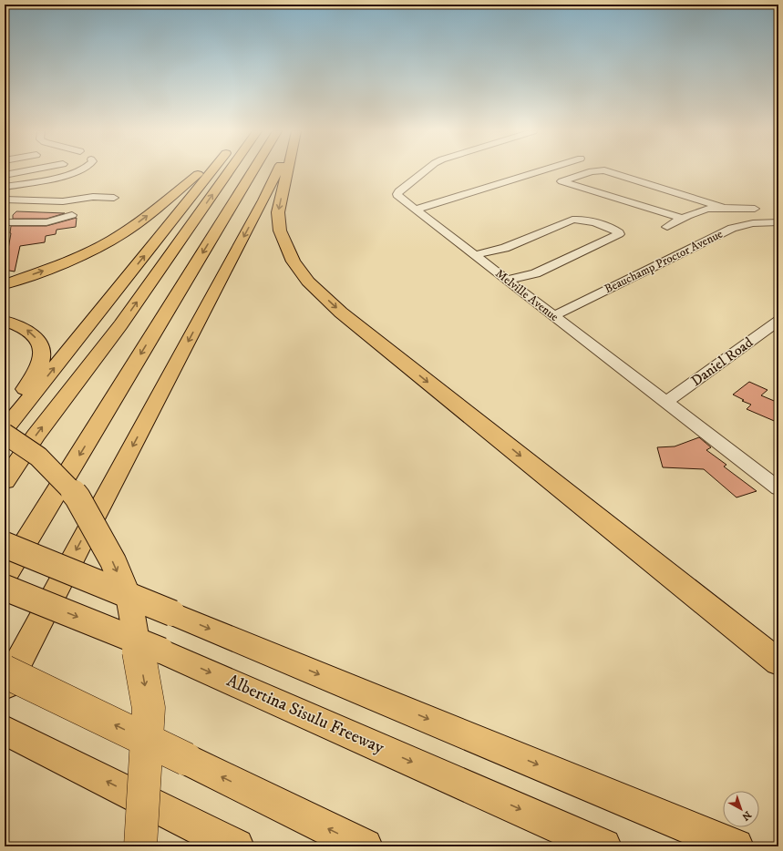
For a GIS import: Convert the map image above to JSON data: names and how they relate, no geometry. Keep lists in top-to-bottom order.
{
  "streets": {
    "highway": ["Albertina Sisulu Freeway"],
    "street": ["Beauchamp Proctor Avenue", "Melville Avenue", "Daniel Road"]
  },
  "crossings": [
    ["Beauchamp Proctor Avenue", "Melville Avenue"],
    ["Melville Avenue", "Daniel Road"]
  ],
  "north": "bottom right"
}
